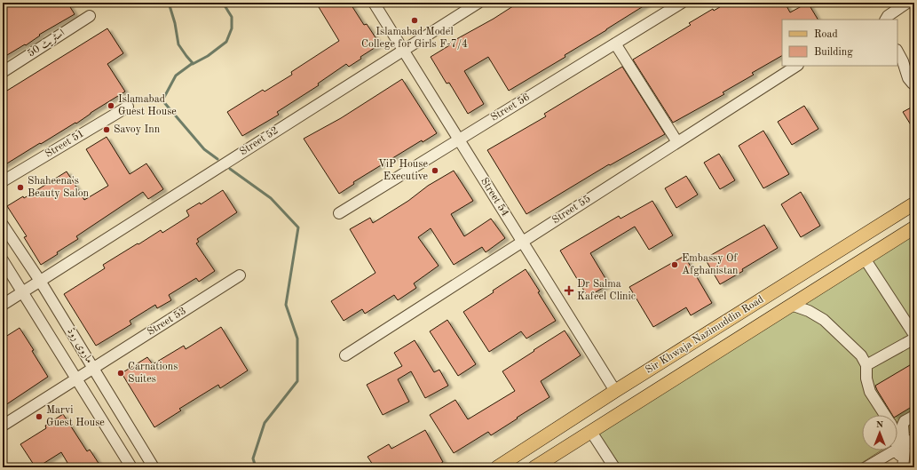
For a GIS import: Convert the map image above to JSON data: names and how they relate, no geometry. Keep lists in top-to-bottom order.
{
  "streets": {
    "main road": ["Sir Khwaja Nazimuddin Road"],
    "street": [
      "اسٹریٹ 50",
      "Street 56",
      "Street 52",
      "Street 51",
      "Street 54",
      "Street 55",
      "Street 53",
      "ماروی روڈ"
    ]
  },
  "crossings": [
    ["Street 56", "Street 54"],
    ["Street 52", "Street 54"],
    ["Street 52", "ماروی روڈ"],
    ["Street 54", "Street 55"],
    ["Street 54", "Sir Khwaja Nazimuddin Road"],
    ["Street 53", "ماروی روڈ"]
  ],
  "places": {
    "other": [
      "Islamabad Model College for Girls F-7/4",
      "Islamabad Guest House",
      "Savoy Inn",
      "ViP House Executive",
      "Shaheena's Beauty Salon",
      "Embassy Of Afghanistan",
      "Carnations Suites",
      "Marvi Guest House"
    ],
    "health": ["Dr Salma Kafeel Clinic"]
  },
  "legend": ["Road", "Building"],
  "north": "top"
}
